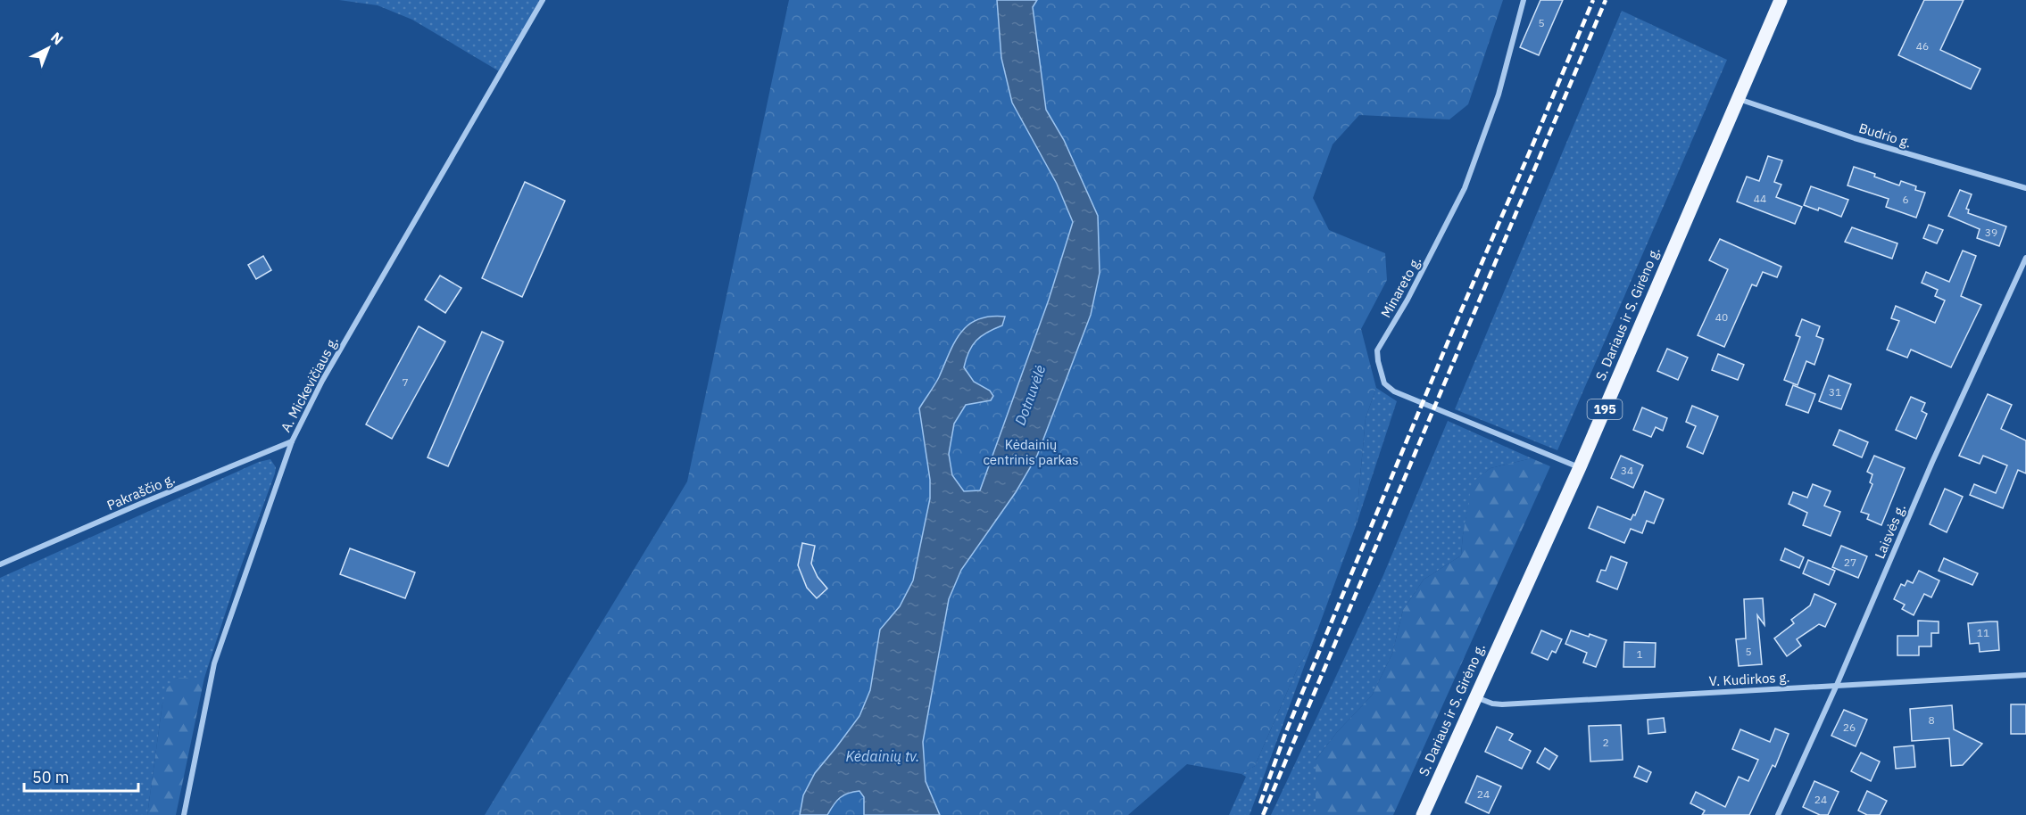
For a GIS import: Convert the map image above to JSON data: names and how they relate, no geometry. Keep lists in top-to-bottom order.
{
  "streets": {
    "main road": ["S. Dariaus ir S. Girėno g.", "195"],
    "street": [
      "Budrio g.",
      "Minareto g.",
      "A. Mickevičiaus g.",
      "Pakraščio g.",
      "Laisvės g.",
      "V. Kudirkos g."
    ]
  },
  "crossings": [
    ["Budrio g.", "S. Dariaus ir S. Girėno g."],
    ["Minareto g.", "S. Dariaus ir S. Girėno g."],
    ["S. Dariaus ir S. Girėno g.", "V. Kudirkos g."],
    ["A. Mickevičiaus g.", "Pakraščio g."],
    ["Laisvės g.", "V. Kudirkos g."]
  ],
  "water": ["Dotnuvėlė", "Kėdainių tv."],
  "parks": ["Kėdainių centrinis parkas"],
  "house_numbers": [
    "5",
    "46",
    "44",
    "6",
    "39",
    "40",
    "7",
    "31",
    "34",
    "27",
    "11",
    "5",
    "1",
    "8",
    "26",
    "2",
    "24",
    "24"
  ],
  "scale_bar": "50 m",
  "north": "top right"
}
